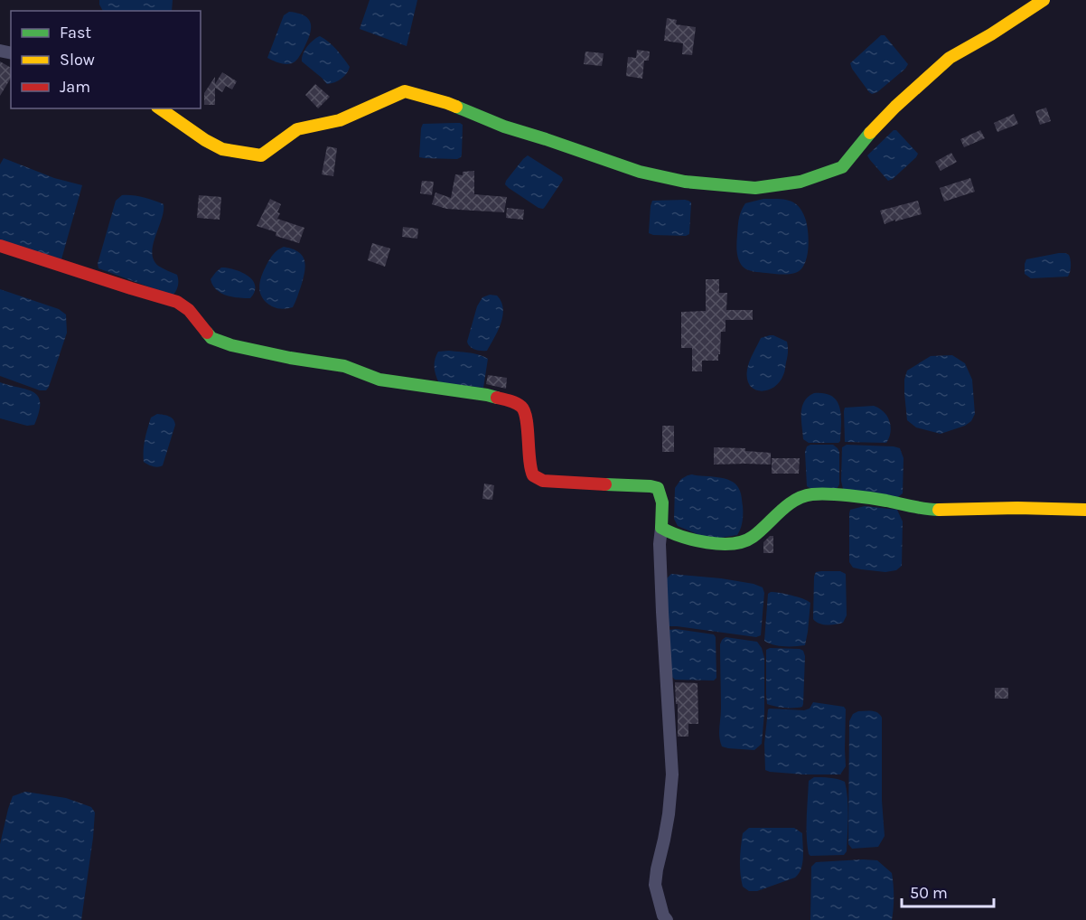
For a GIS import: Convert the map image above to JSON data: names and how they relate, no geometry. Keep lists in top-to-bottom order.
{
  "legend": ["Fast", "Slow", "Jam"],
  "scale_bar": "50 m"
}
